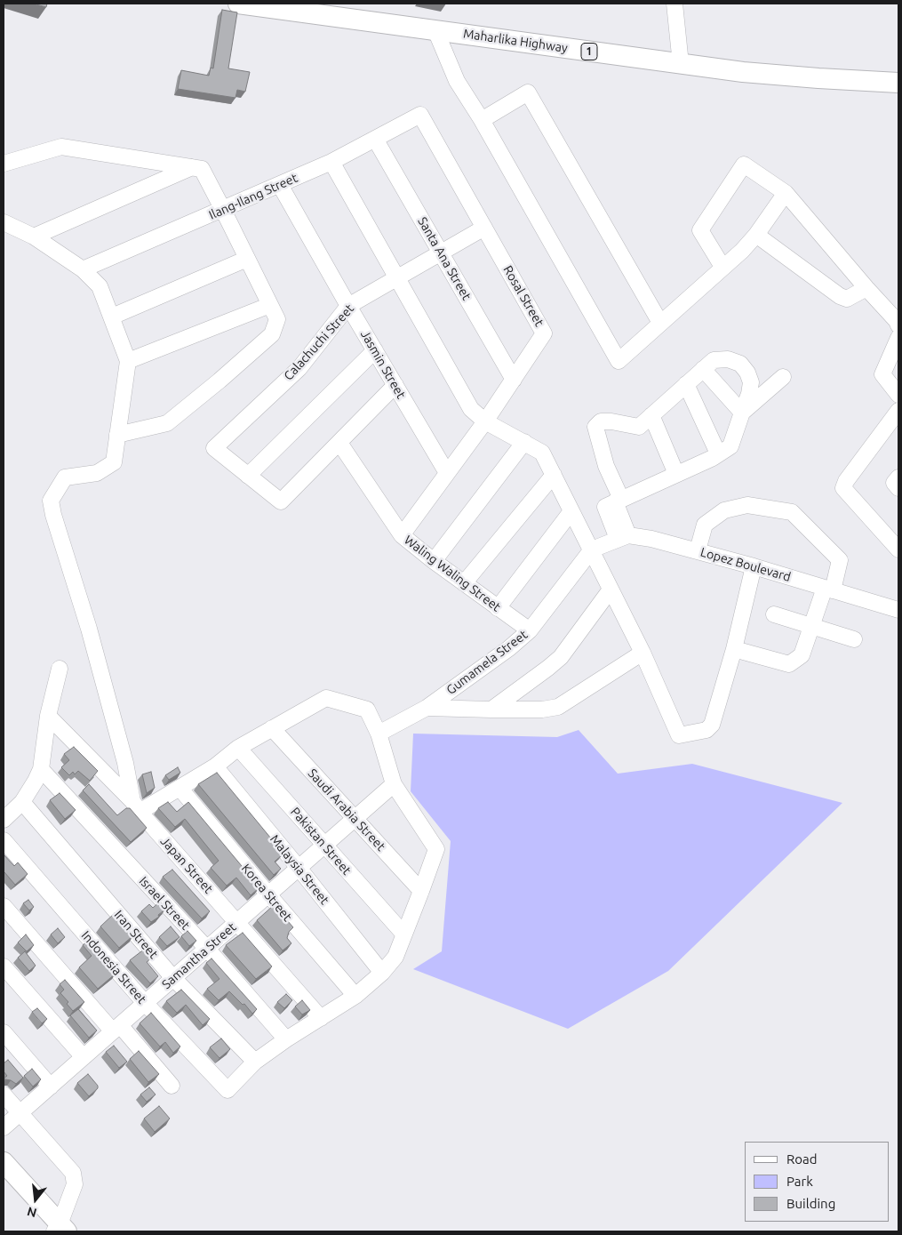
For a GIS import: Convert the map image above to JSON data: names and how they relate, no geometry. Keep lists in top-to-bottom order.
{
  "streets": {
    "main road": ["Maharlika Highway", "1"],
    "street": [
      "Ilang-Ilang Street",
      "Santa Ana Street",
      "Rosal Street",
      "Calachuchi Street",
      "Jasmin Street",
      "Lopez Boulevard",
      "Waling Waling Street",
      "Gumamela Street",
      "Saudi Arabia Street",
      "Pakistan Street",
      "Japan Street",
      "Malaysia Street",
      "Korea Street",
      "Israel Street",
      "Iran Street",
      "Samantha Street",
      "Indonesia Street"
    ]
  },
  "crossings": [
    ["Ilang-Ilang Street", "Santa Ana Street"],
    ["Ilang-Ilang Street", "Rosal Street"],
    ["Ilang-Ilang Street", "Jasmin Street"],
    ["Santa Ana Street", "Rosal Street"],
    ["Santa Ana Street", "Calachuchi Street"],
    ["Rosal Street", "Calachuchi Street"],
    ["Rosal Street", "Jasmin Street"],
    ["Rosal Street", "Waling Waling Street"],
    ["Calachuchi Street", "Jasmin Street"],
    ["Waling Waling Street", "Gumamela Street"],
    ["Saudi Arabia Street", "Samantha Street"],
    ["Pakistan Street", "Samantha Street"],
    ["Japan Street", "Samantha Street"],
    ["Malaysia Street", "Samantha Street"],
    ["Korea Street", "Samantha Street"],
    ["Israel Street", "Samantha Street"],
    ["Iran Street", "Samantha Street"],
    ["Iran Street", "Indonesia Street"],
    ["Samantha Street", "Indonesia Street"]
  ],
  "legend": ["Road", "Park", "Building"],
  "north": "bottom"
}
